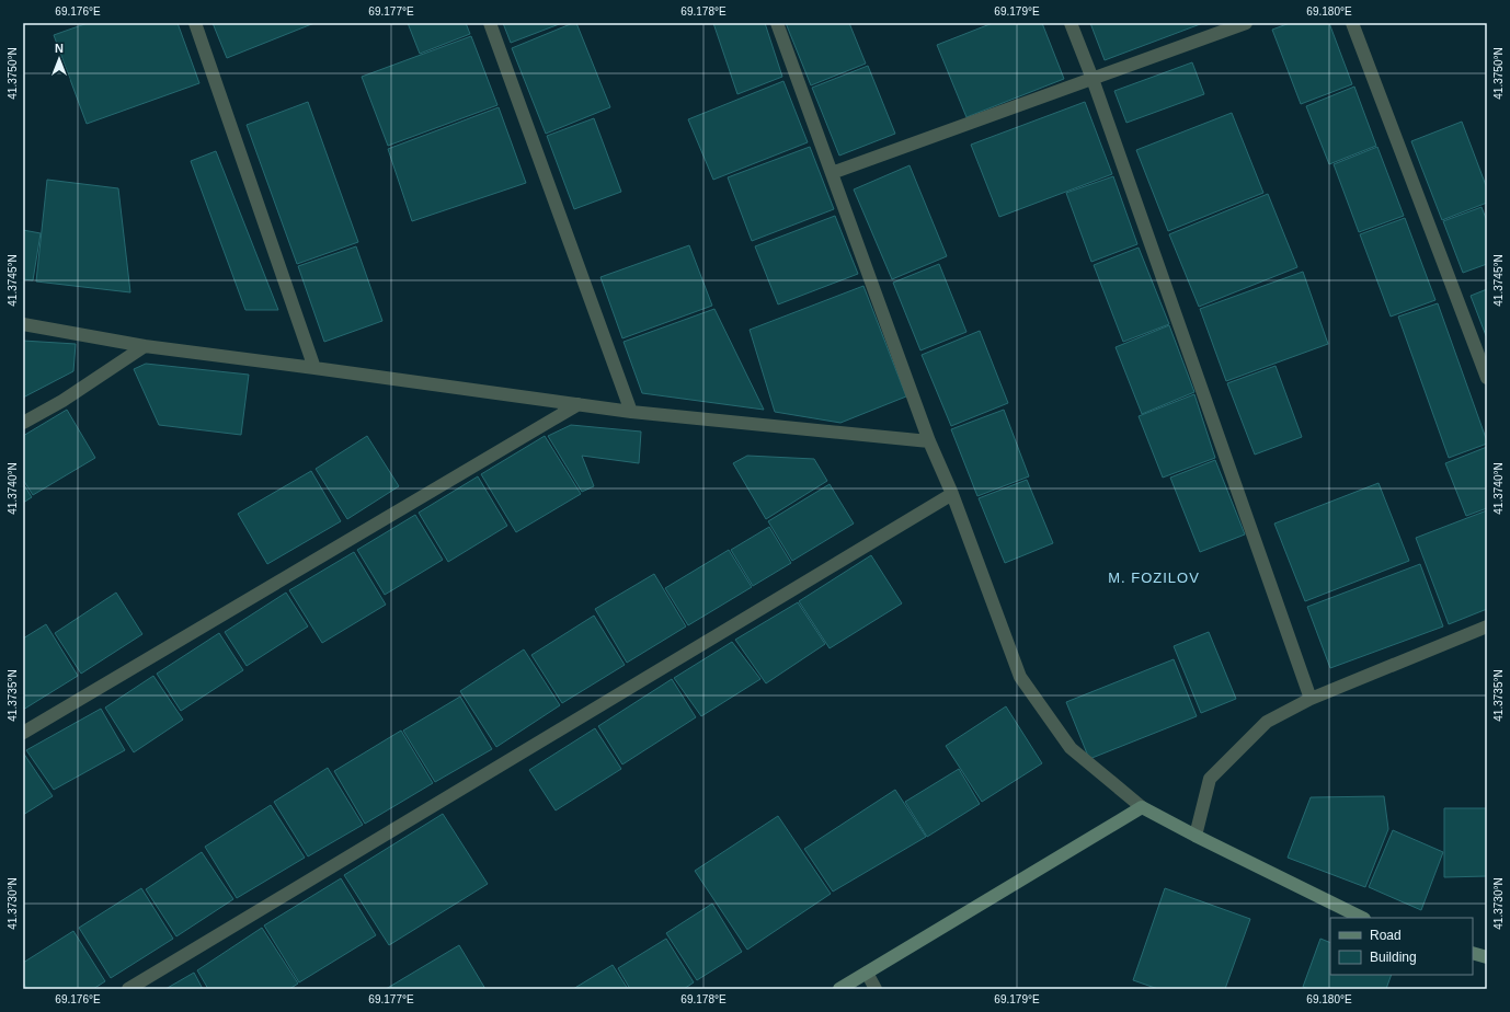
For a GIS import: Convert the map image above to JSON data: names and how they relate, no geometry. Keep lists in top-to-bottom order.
{
  "districts": ["M. FOZILOV"],
  "legend": ["Road", "Building"],
  "north": "top",
  "coordinates": [
    "69.176°E",
    "69.177°E",
    "69.178°E",
    "69.179°E",
    "69.180°E",
    "41.3750°N",
    "41.3745°N",
    "41.3740°N",
    "41.3735°N",
    "41.3730°N"
  ]
}
